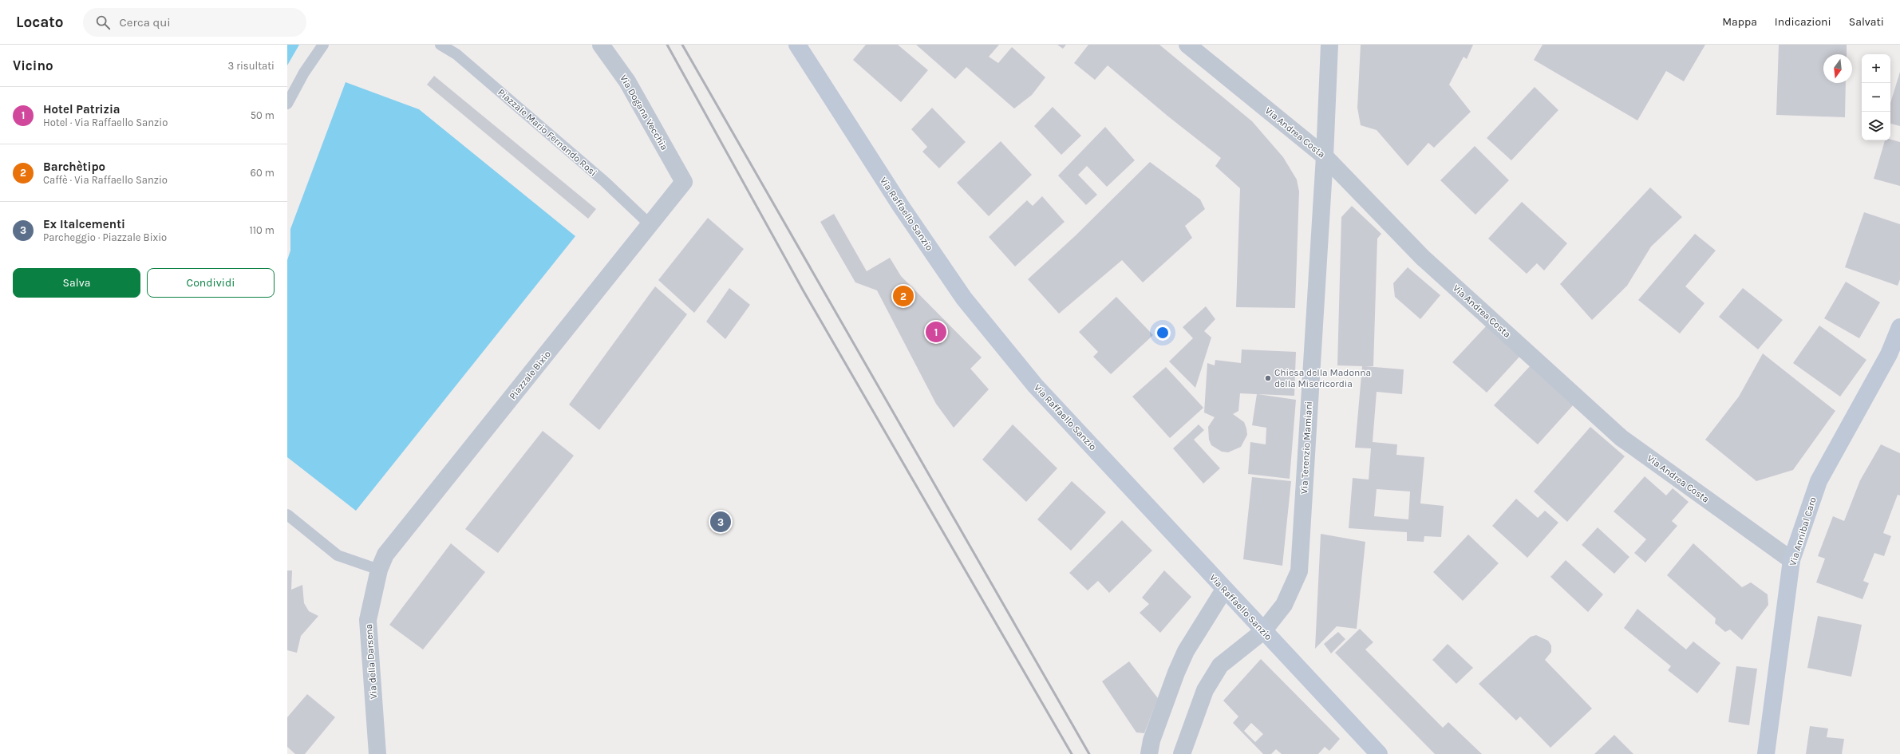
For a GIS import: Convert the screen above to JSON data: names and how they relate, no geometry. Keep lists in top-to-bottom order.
{
  "streets": {
    "main road": ["Via Raffaello Sanzio", "Via Annibal Caro"],
    "street": [
      "Via Dogana Vecchia",
      "Via Andrea Costa",
      "Piazzale Bixio",
      "Via Terenzio Mamiani",
      "Via della Darsena"
    ],
    "lane": ["Piazzale Mario Fernando Rosi"]
  },
  "crossings": [
    ["Via Dogana Vecchia", "Piazzale Bixio"],
    ["Piazzale Mario Fernando Rosi", "Piazzale Bixio"],
    ["Via Andrea Costa", "Via Terenzio Mamiani"],
    ["Via Andrea Costa", "Via Annibal Caro"],
    ["Via Raffaello Sanzio", "Via Terenzio Mamiani"],
    ["Piazzale Bixio", "Via della Darsena"]
  ],
  "places": ["Chiesa della Madonna della Misericordia"],
  "north": "bottom",
  "page": {
    "header": "Locato",
    "search": "Cerca qui",
    "nav": ["Mappa", "Indicazioni", "Salvati"],
    "heading": ["Vicino", "3 risultati"],
    "map_buttons": ["+", "−"],
    "list": [
      {
        "mark": "1",
        "name": "Hotel Patrizia",
        "note": "Hotel · Via Raffaello Sanzio",
        "value": "50 m"
      },
      {
        "mark": "2",
        "name": "Barchètipo",
        "note": "Caffè · Via Raffaello Sanzio",
        "value": "60 m"
      },
      {
        "mark": "3",
        "name": "Ex Italcementi",
        "note": "Parcheggio · Piazzale Bixio",
        "value": "110 m"
      }
    ],
    "buttons": ["Salva", "Condividi"],
    "pins": ["2", "1", "3"]
  }
}
